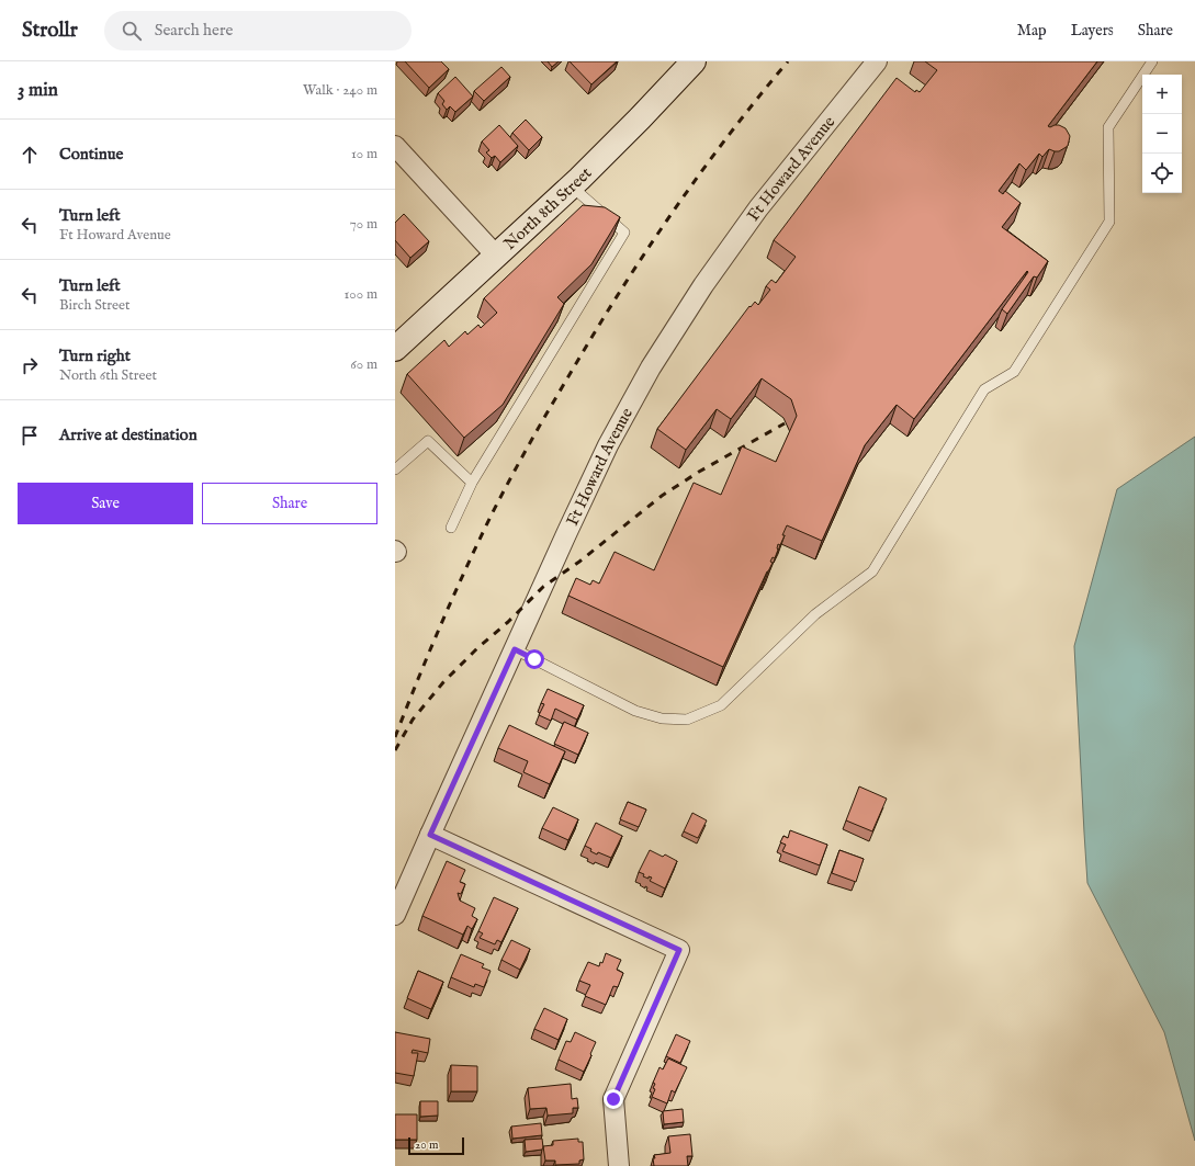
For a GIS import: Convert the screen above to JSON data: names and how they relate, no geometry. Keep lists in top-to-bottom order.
{
  "streets": {
    "main road": ["North 8th Street"],
    "street": ["Ft Howard Avenue"]
  },
  "scale_bar": "20 m",
  "page": {
    "header": "Strollr",
    "search": "Search here",
    "nav": ["Map", "Layers", "Share"],
    "heading": ["3 min", "Walk · 240 m"],
    "map_buttons": ["+", "−"],
    "list": [
      ["Continue", "10 m"],
      ["Turn left", "Ft Howard Avenue", "70 m"],
      ["Turn left", "Birch Street", "100 m"],
      ["Turn right", "North 6th Street", "60 m"],
      "Arrive at destination"
    ],
    "buttons": ["Save", "Share"],
    "scale": "20 m"
  }
}
